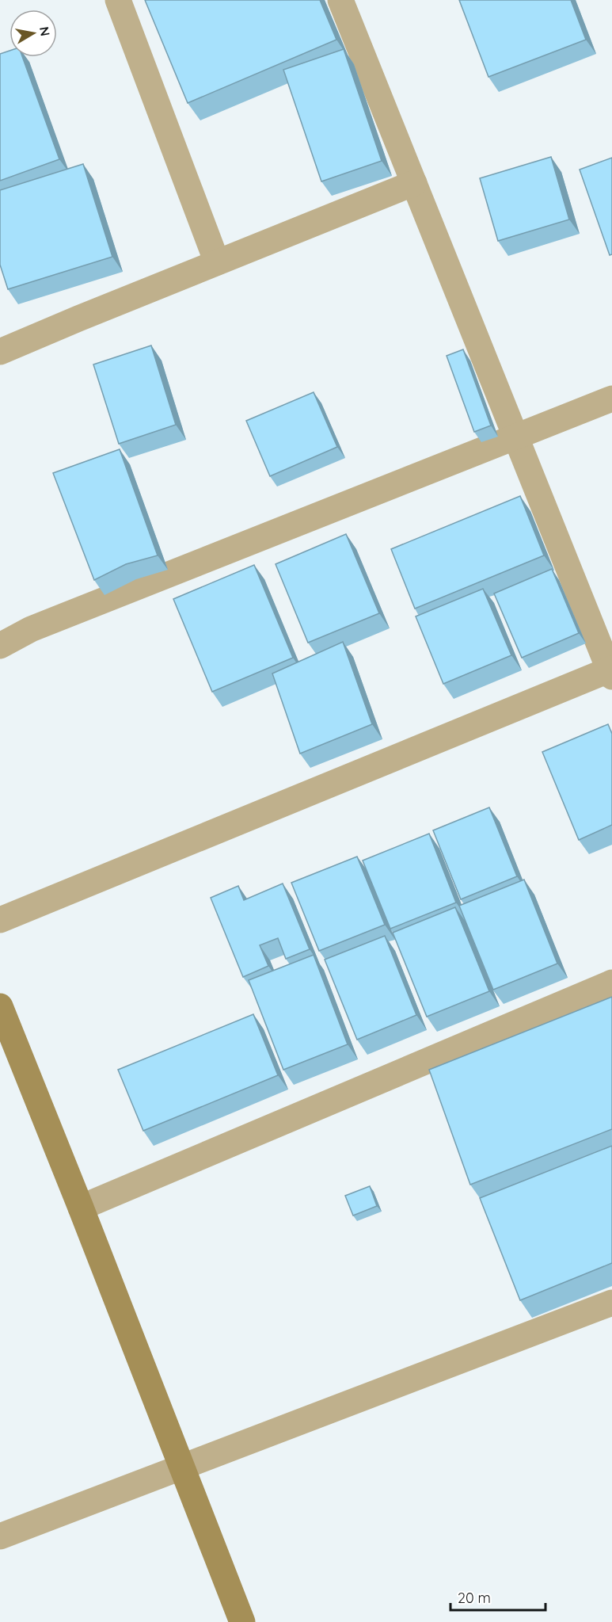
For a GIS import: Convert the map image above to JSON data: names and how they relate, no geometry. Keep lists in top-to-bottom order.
{
  "scale_bar": "20 m",
  "north": "right"
}
